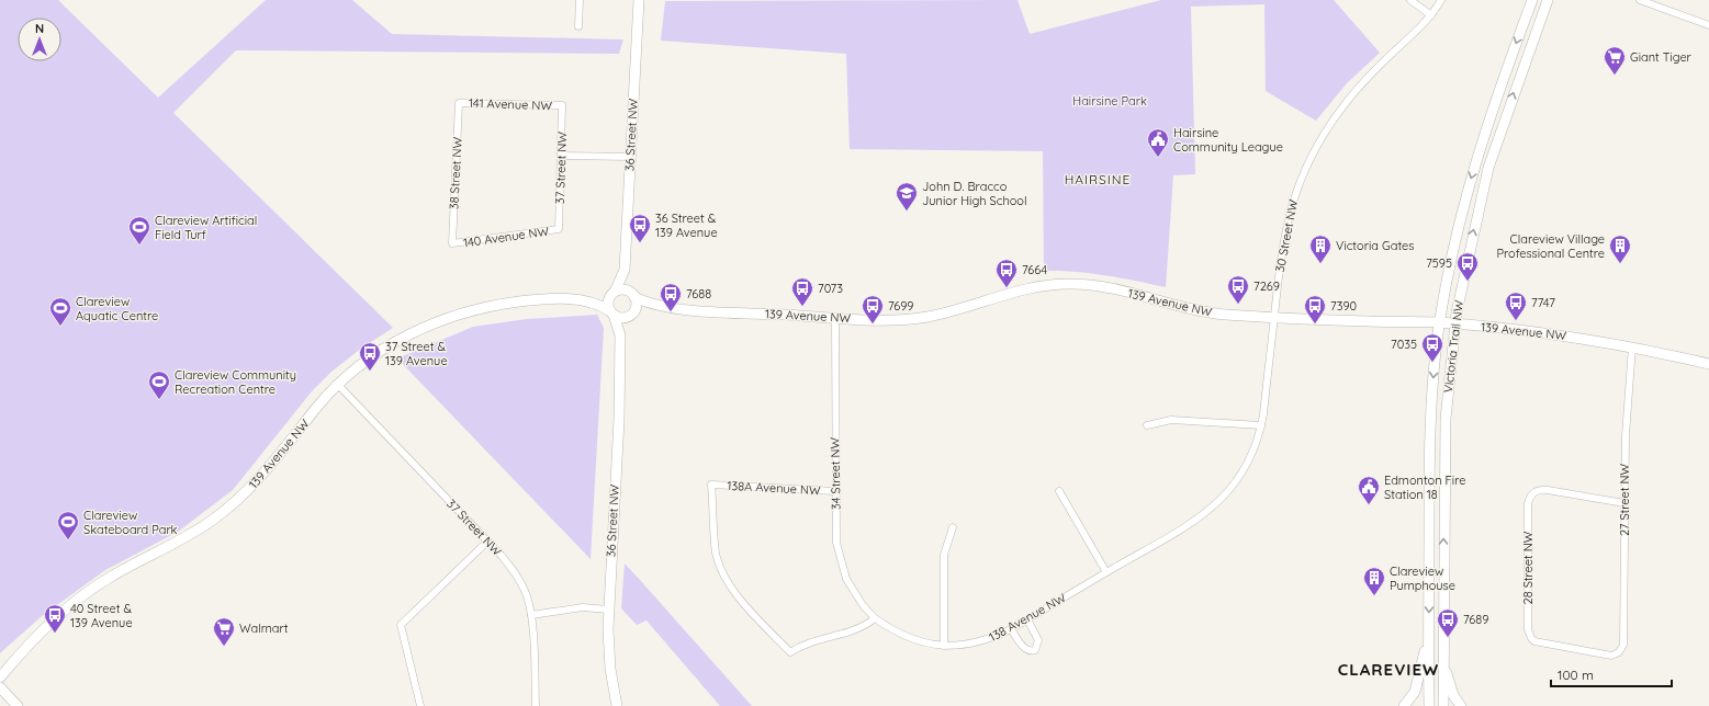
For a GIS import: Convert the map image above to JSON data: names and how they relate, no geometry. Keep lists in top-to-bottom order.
{
  "streets": {
    "street": [
      "141 Avenue NW",
      "36 Street NW",
      "37 Street NW",
      "38 Street NW",
      "30 Street NW",
      "140 Avenue NW",
      "139 Avenue NW",
      "Victoria Trail NW",
      "34 Street NW",
      "138A Avenue NW",
      "27 Street NW",
      "28 Street NW",
      "138 Avenue NW"
    ]
  },
  "crossings": [
    ["141 Avenue NW", "37 Street NW"],
    ["141 Avenue NW", "38 Street NW"],
    ["36 Street NW", "139 Avenue NW"],
    ["37 Street NW", "140 Avenue NW"],
    ["37 Street NW", "139 Avenue NW"],
    ["38 Street NW", "140 Avenue NW"],
    ["30 Street NW", "139 Avenue NW"],
    ["30 Street NW", "138 Avenue NW"],
    ["139 Avenue NW", "Victoria Trail NW"],
    ["139 Avenue NW", "34 Street NW"],
    ["139 Avenue NW", "27 Street NW"],
    ["34 Street NW", "138A Avenue NW"],
    ["34 Street NW", "138 Avenue NW"],
    ["138A Avenue NW", "138 Avenue NW"],
    ["27 Street NW", "28 Street NW"]
  ],
  "districts": ["HAIRSINE", "CLAREVIEW"],
  "parks": ["Hairsine Park"],
  "places": {
    "supermarket": ["Giant Tiger", "Walmart"],
    "public building": ["Hairsine Community League", "Edmonton Fire Station 18"],
    "school or university": ["John D. Bracco Junior High School"],
    "bus stop": [
      "36 Street & 139 Avenue",
      "7595",
      "7664",
      "7269",
      "7073",
      "7688",
      "7747",
      "7699",
      "7390",
      "7035",
      "37 Street & 139 Avenue",
      "40 Street & 139 Avenue",
      "7689"
    ],
    "sports": [
      "Clareview Artificial Field Turf",
      "Clareview Aquatic Centre",
      "Clareview Community Recreation Centre",
      "Clareview Skateboard Park"
    ],
    "building": ["Victoria Gates", "Clareview Village Professional Centre", "Clareview Pumphouse"]
  },
  "scale_bar": "100 m",
  "north": "top"
}
